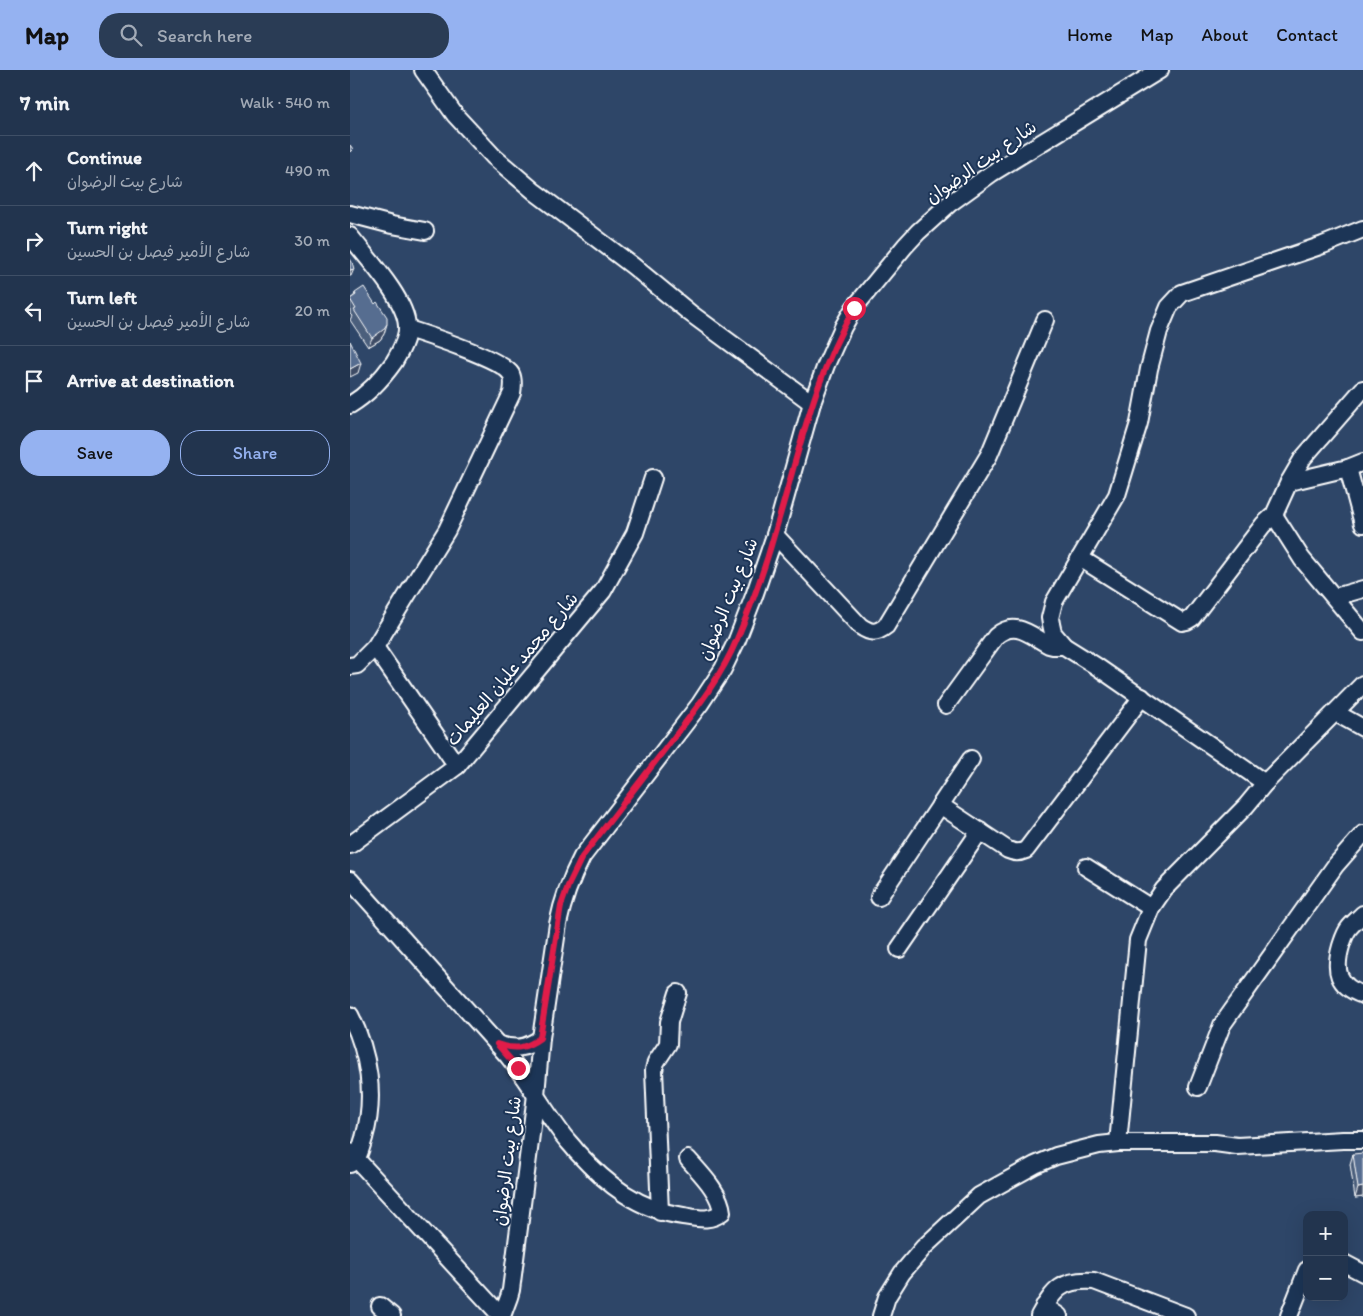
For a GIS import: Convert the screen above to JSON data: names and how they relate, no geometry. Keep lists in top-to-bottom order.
{
  "streets": {
    "street": ["شارع بيت الرضوان", "شارع محمد عليان العليمات"]
  },
  "page": {
    "header": "Map",
    "search": "Search here",
    "nav": [
      "Home",
      "Map",
      "About",
      "Contact"
    ],
    "heading": ["7 min", "Walk · 540 m"],
    "list": [
      ["Continue", "شارع بيت الرضوان", "490 m"],
      ["Turn right", "شارع الأمير فيصل بن الحسين", "30 m"],
      ["Turn left", "شارع الأمير فيصل بن الحسين", "20 m"],
      "Arrive at destination"
    ],
    "buttons": ["Save", "Share"],
    "map_buttons": ["+", "−"]
  }
}
